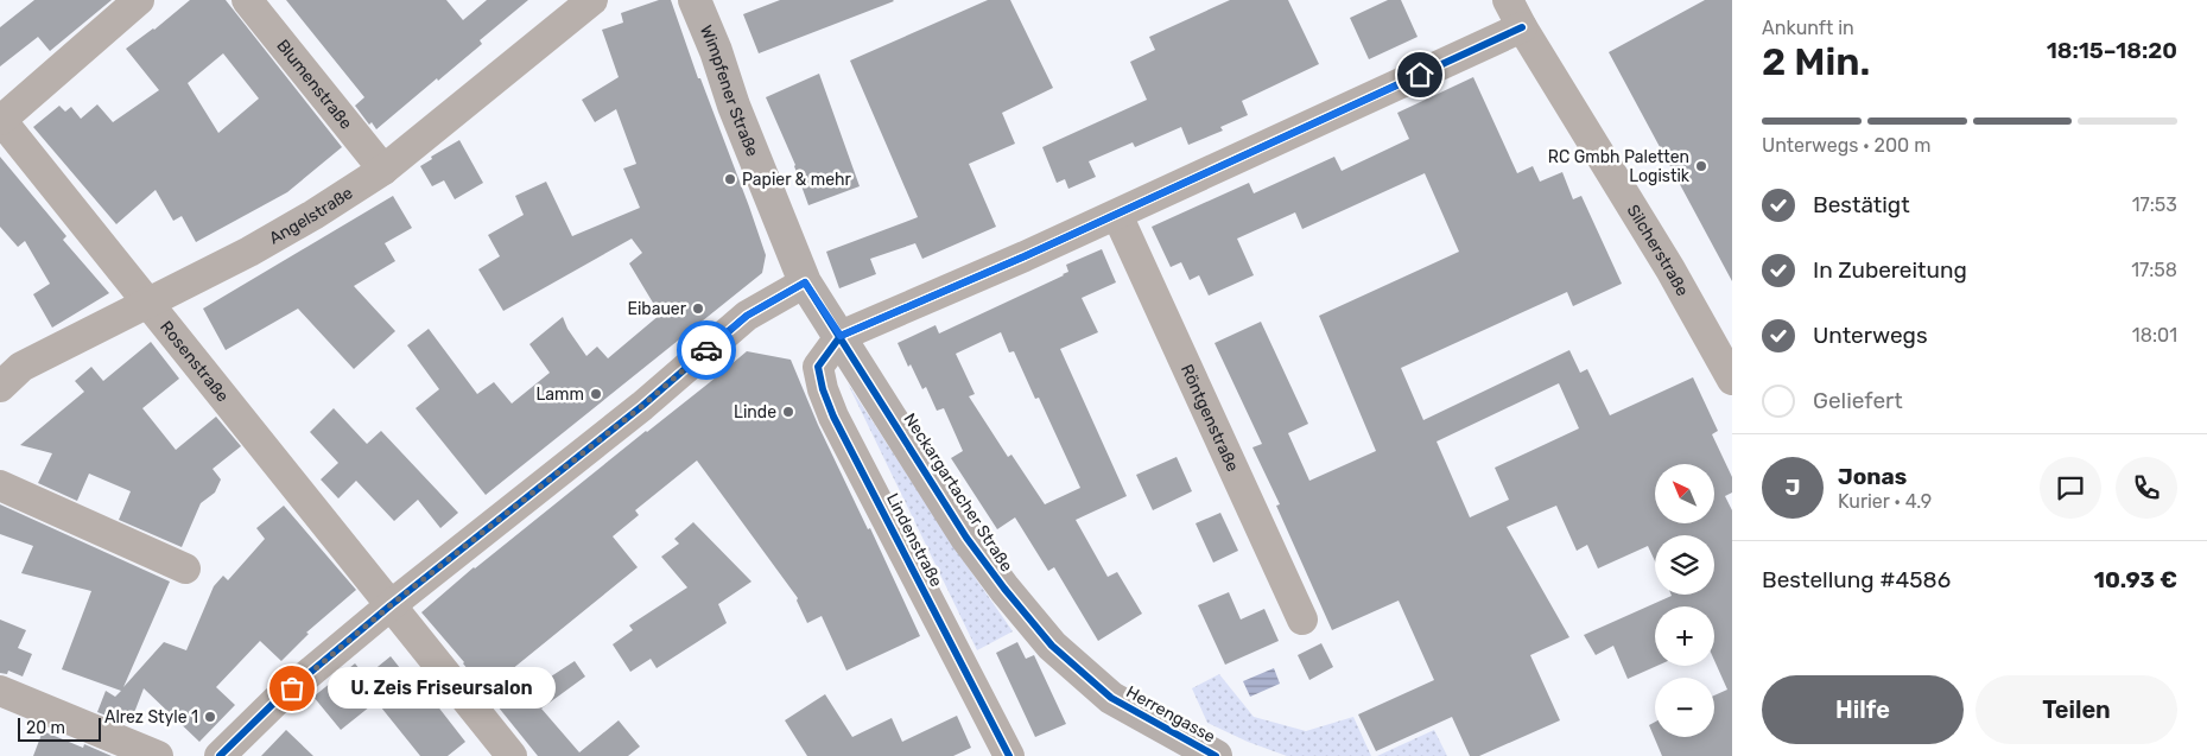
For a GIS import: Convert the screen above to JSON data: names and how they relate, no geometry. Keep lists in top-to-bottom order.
{
  "streets": {
    "street": [
      "Blumenstraße",
      "Wimpfener Straße",
      "Angelstraße",
      "Silcherstraße",
      "Rosenstraße",
      "Röntgenstraße",
      "Neckargartacher Straße",
      "Lindenstraße",
      "Herrengasse"
    ]
  },
  "crossings": [
    ["Blumenstraße", "Angelstraße"],
    ["Wimpfener Straße", "Neckargartacher Straße"],
    ["Angelstraße", "Rosenstraße"],
    ["Neckargartacher Straße", "Lindenstraße"],
    ["Neckargartacher Straße", "Herrengasse"]
  ],
  "places": [
    "RC Gmbh Paletten Logistik",
    "Papier & mehr",
    "Eibauer",
    "Lamm",
    "Linde",
    "U. Zeis Friseursalon",
    "Alrez Style 1"
  ],
  "scale_bar": "20 m",
  "north": "top left",
  "page": {
    "heading": ["2 Min.", "Ankunft in", "18:15–18:20"],
    "panel": [
      "Jonas",
      "Kurier · 4.9",
      "Bestellung #4586",
      "10.93 €"
    ],
    "bar": "Unterwegs · 200 m",
    "list": [
      ["Bestätigt", "17:53"],
      ["In Zubereitung", "17:58"],
      ["Unterwegs", "18:01"],
      "Geliefert"
    ],
    "round": "J",
    "map_buttons": ["+", "−"],
    "buttons": ["Hilfe", "Teilen"],
    "bubble": "U. Zeis Friseursalon",
    "scale": "20 m"
  }
}
